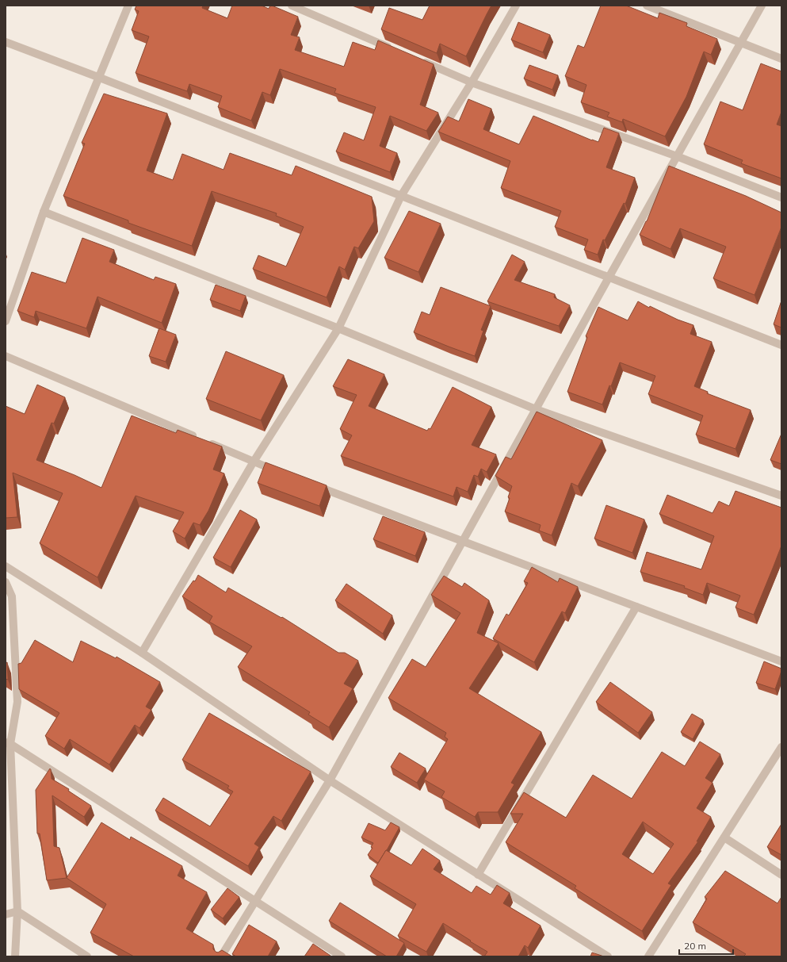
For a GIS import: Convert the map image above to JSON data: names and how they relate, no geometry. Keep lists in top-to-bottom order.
{
  "scale_bar": "20 m"
}
